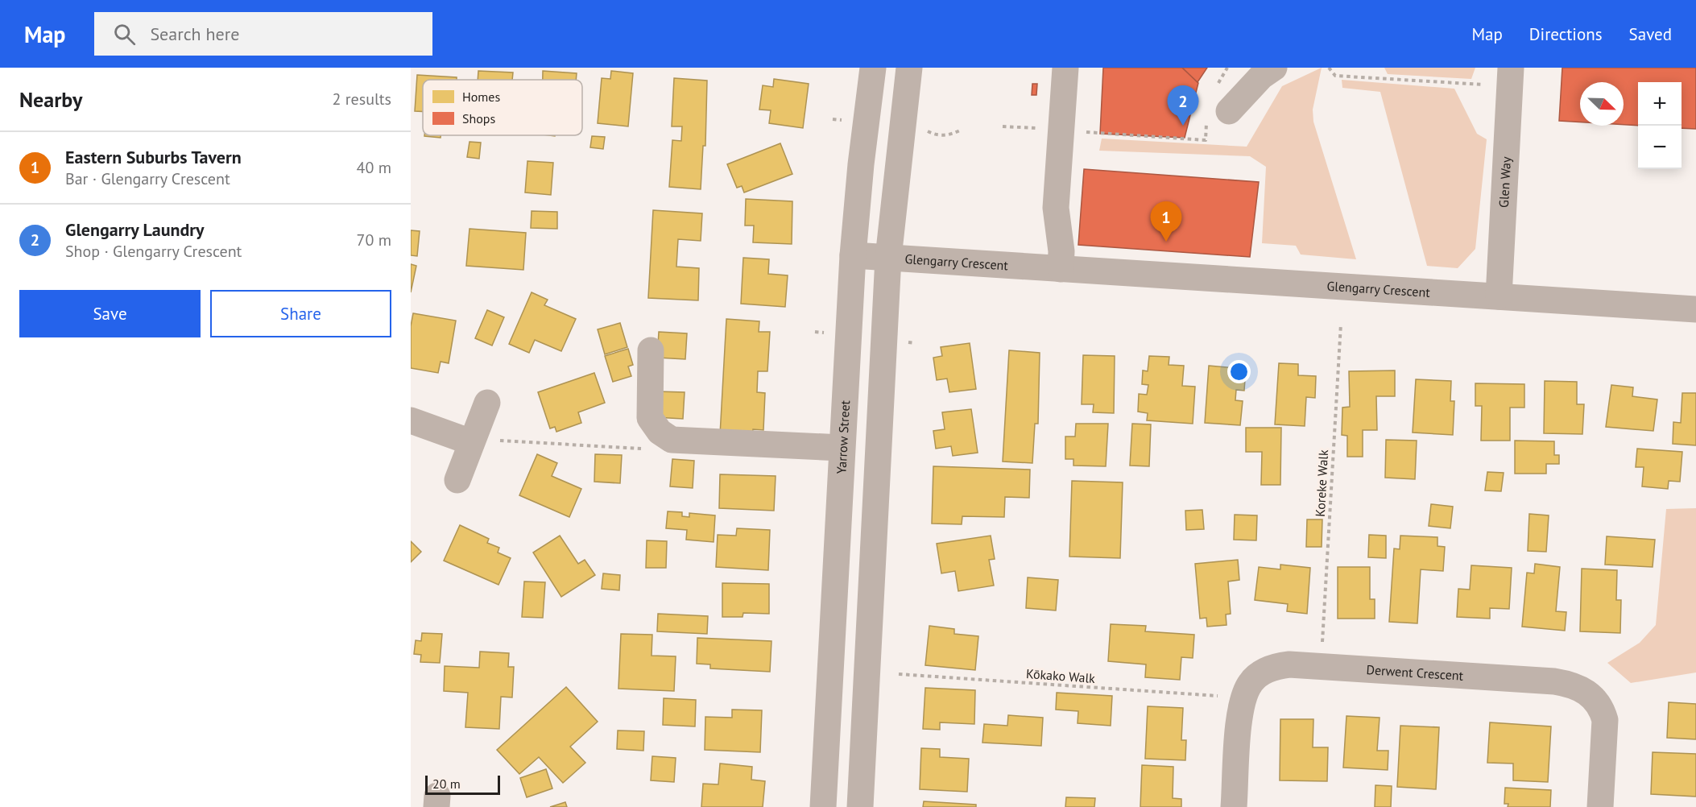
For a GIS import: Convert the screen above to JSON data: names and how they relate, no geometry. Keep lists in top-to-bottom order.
{
  "streets": {
    "street": [
      "Glen Way",
      "Glengarry Crescent",
      "Yarrow Street",
      "Derwent Crescent"
    ],
    "path": ["Koreke Walk", "Kōkako Walk"]
  },
  "crossings": [
    ["Glen Way", "Glengarry Crescent"],
    ["Glengarry Crescent", "Yarrow Street"]
  ],
  "legend": ["Homes", "Shops"],
  "scale_bar": "20 m",
  "north": "bottom right",
  "page": {
    "header": "Map",
    "search": "Search here",
    "nav": ["Map", "Directions", "Saved"],
    "heading": ["Nearby", "2 results"],
    "map_buttons": ["+", "−"],
    "pins": ["2", "1"],
    "list": [
      {
        "mark": "1",
        "name": "Eastern Suburbs Tavern",
        "note": "Bar · Glengarry Crescent",
        "value": "40 m"
      },
      {
        "mark": "2",
        "name": "Glengarry Laundry",
        "note": "Shop · Glengarry Crescent",
        "value": "70 m"
      }
    ],
    "buttons": ["Save", "Share"],
    "scale": "20 m"
  }
}
